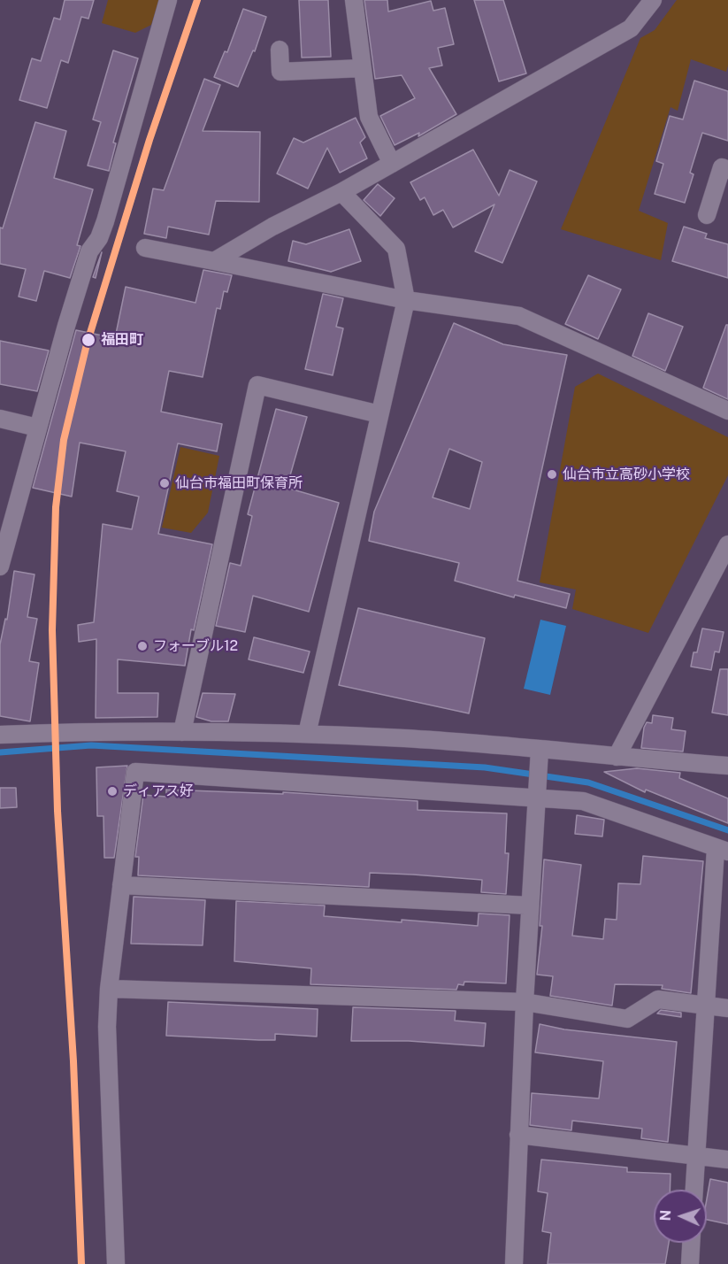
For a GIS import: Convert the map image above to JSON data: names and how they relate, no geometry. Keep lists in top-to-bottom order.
{
  "places": [
    "福田町",
    "仙台市立高砂小学校",
    "仙台市福田町保育所",
    "フォーブル12",
    "ディアス好"
  ],
  "north": "left"
}
